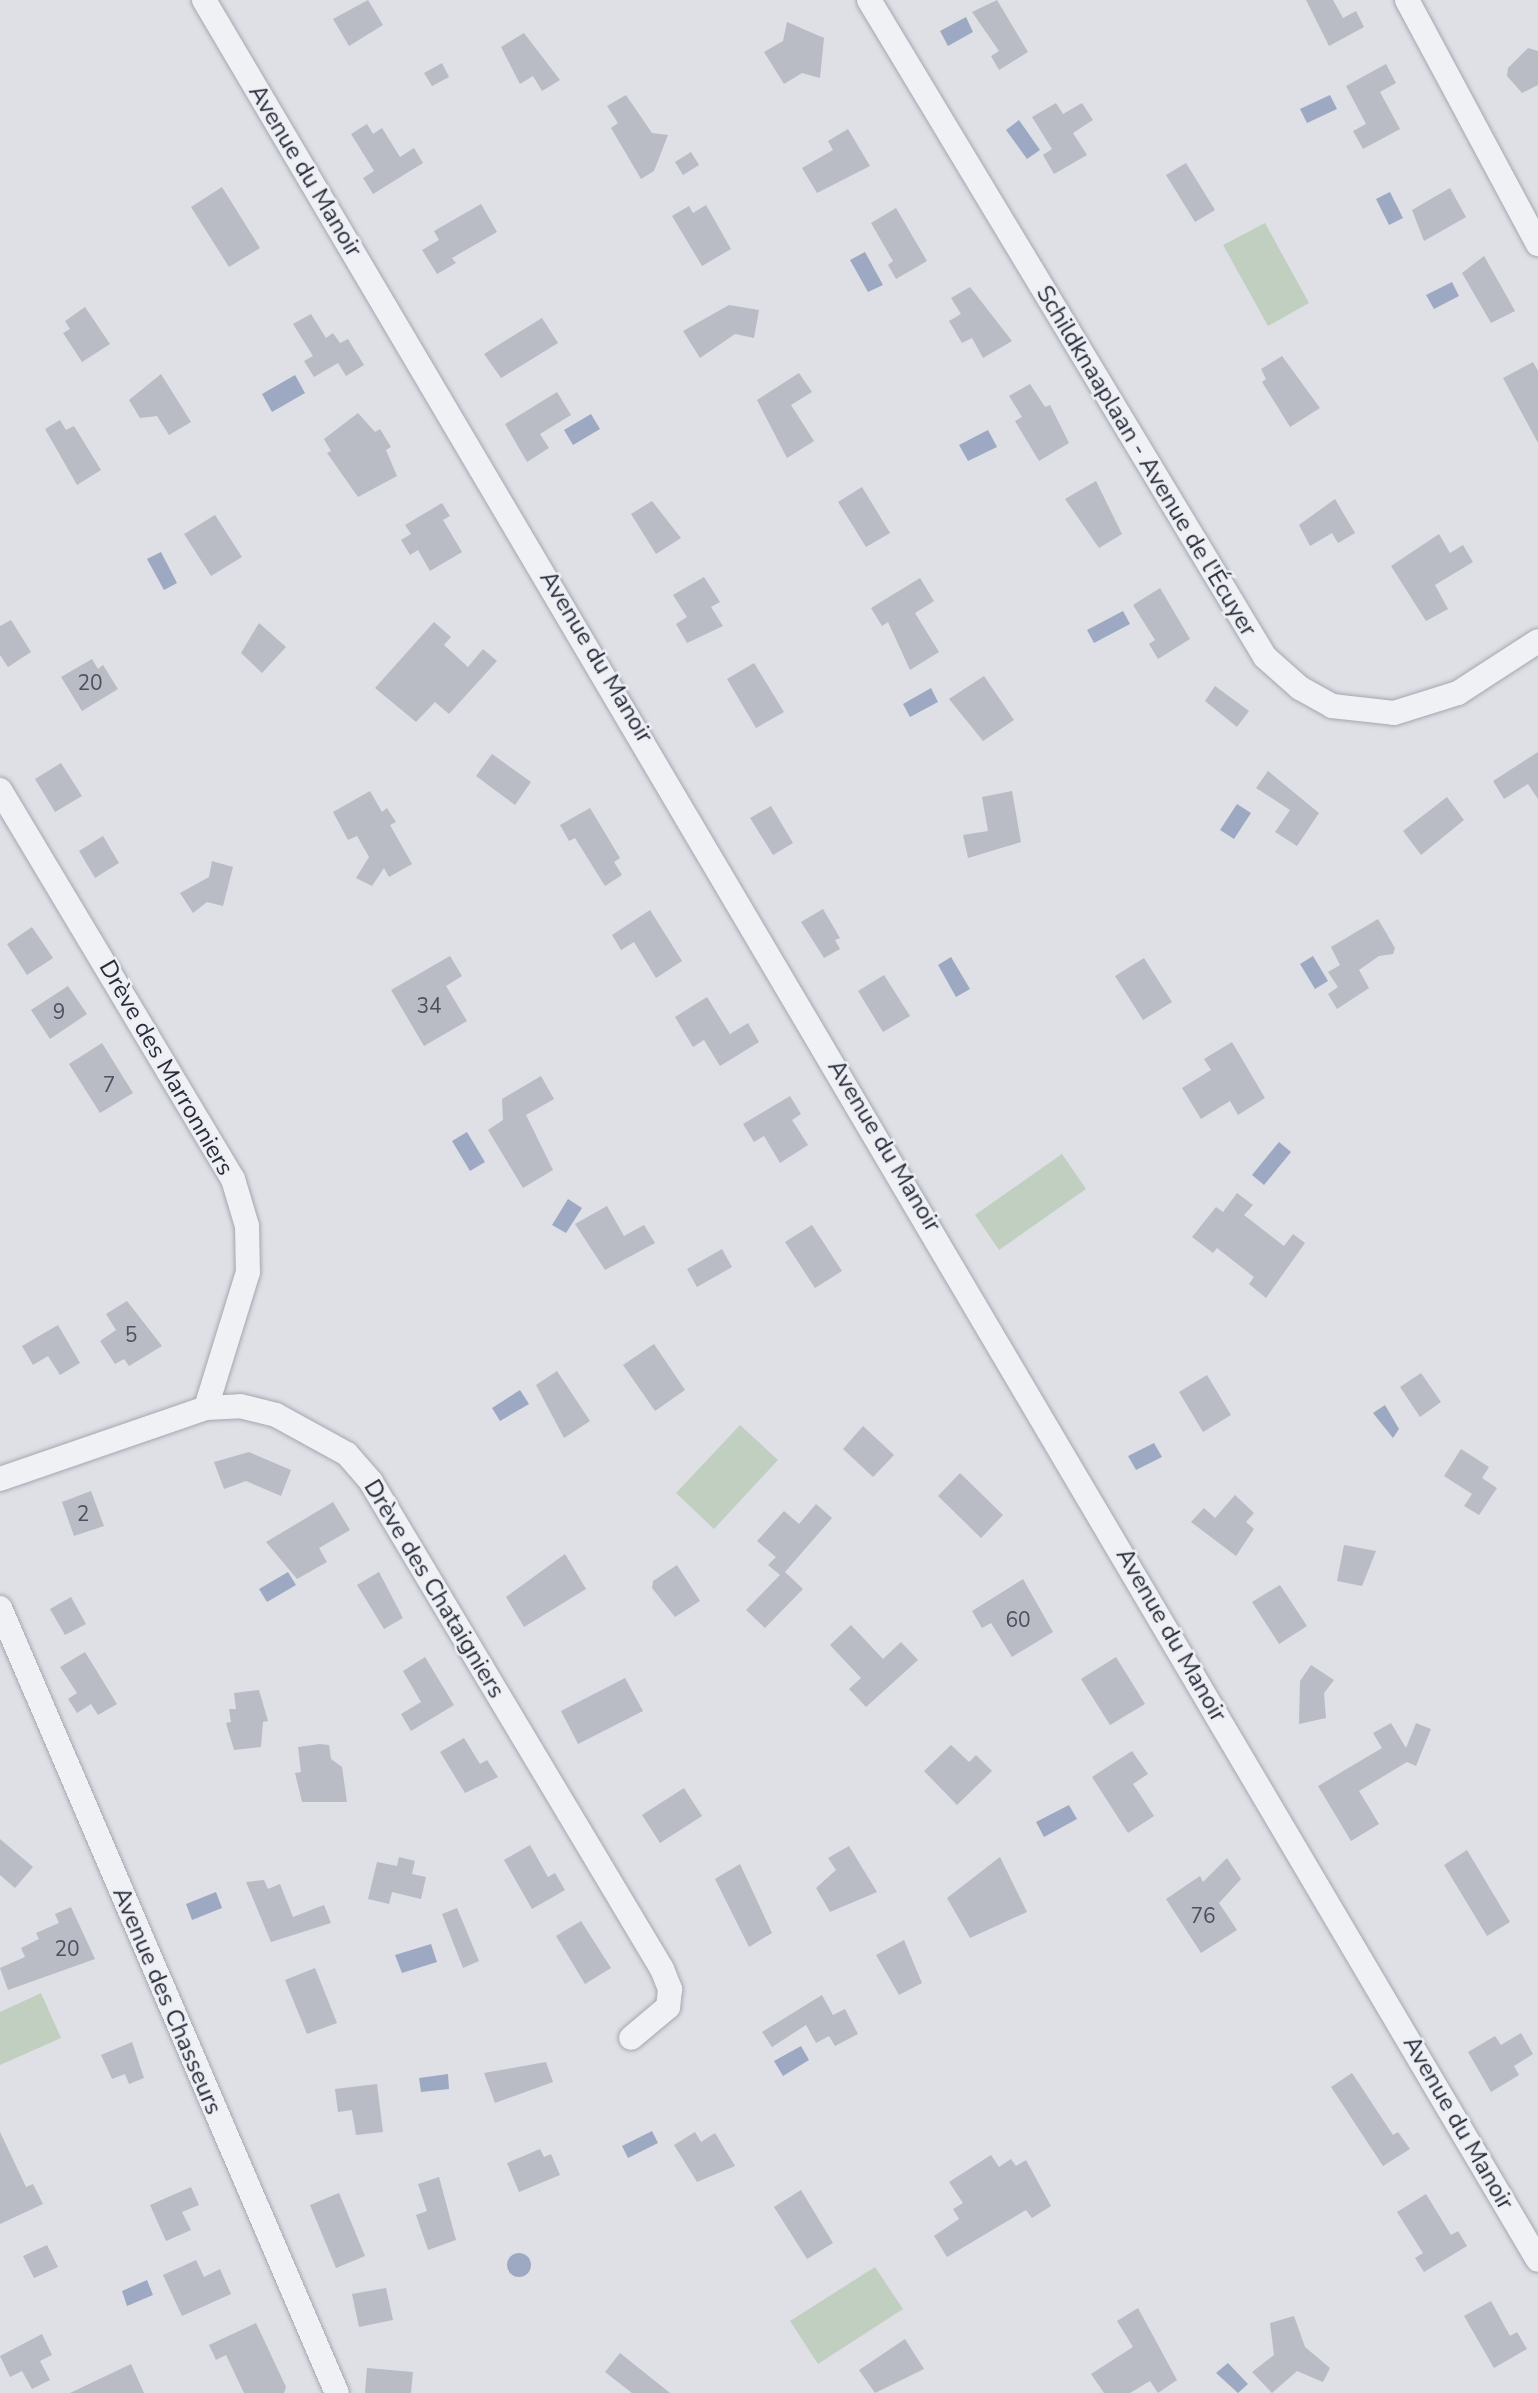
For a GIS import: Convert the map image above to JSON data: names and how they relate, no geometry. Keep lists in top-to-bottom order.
{
  "streets": {
    "street": [
      "Avenue du Manoir",
      "Schildknaaplaan - Avenue de l'Écuyer",
      "Drève des Marronniers",
      "Drève des Chataigniers",
      "Avenue des Chasseurs"
    ]
  },
  "crossings": [
    ["Drève des Marronniers", "Drève des Chataigniers"]
  ],
  "house_numbers": [
    "20",
    "34",
    "9",
    "7",
    "5",
    "2",
    "60",
    "76",
    "20"
  ]
}
